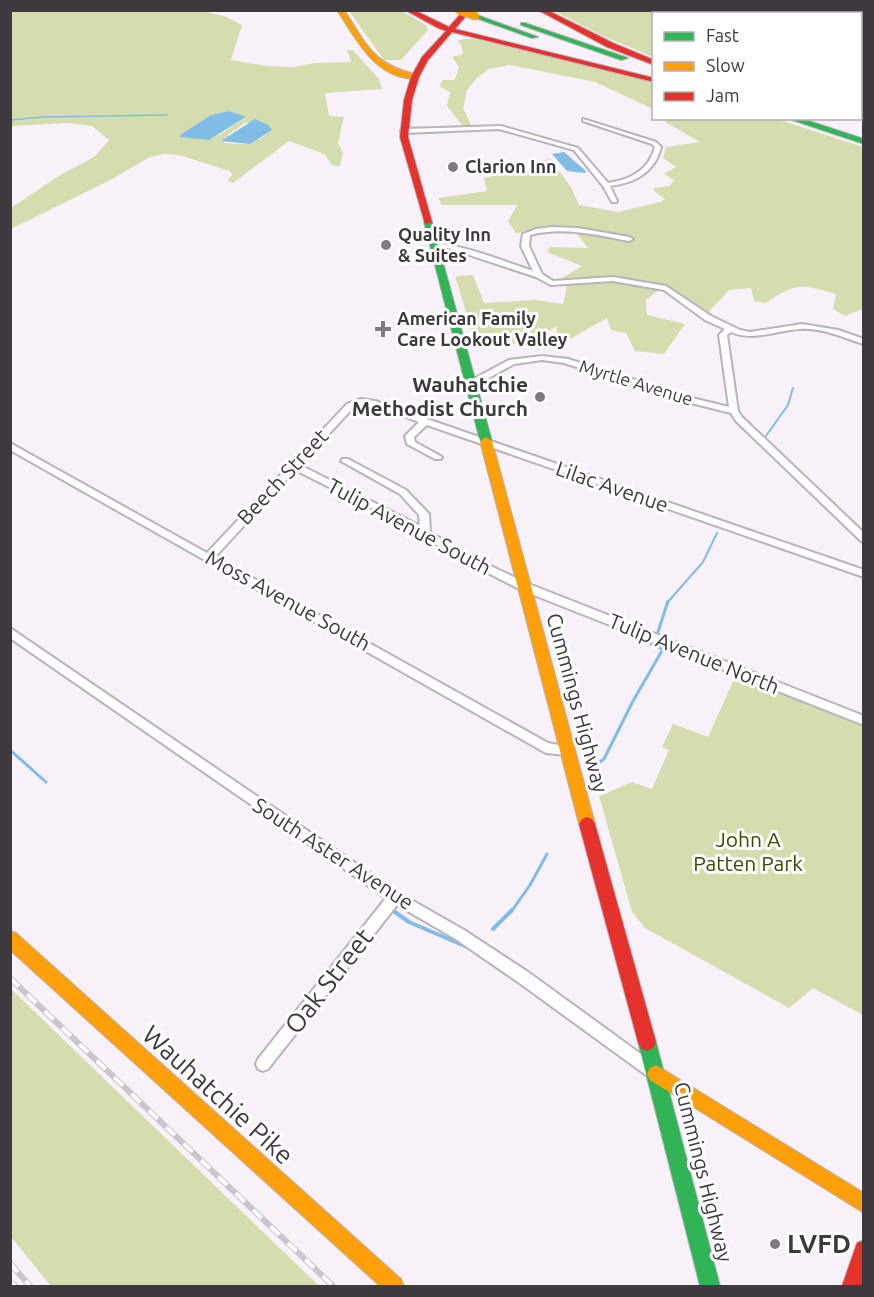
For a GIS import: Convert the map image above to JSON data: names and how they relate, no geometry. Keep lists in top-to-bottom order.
{
  "streets": {
    "main road": ["Cummings Highway", "Wauhatchie Pike"],
    "street": [
      "Myrtle Avenue",
      "Beech Street",
      "Lilac Avenue",
      "Tulip Avenue South",
      "Moss Avenue South",
      "Tulip Avenue North",
      "South Aster Avenue",
      "Oak Street"
    ]
  },
  "crossings": [
    ["Myrtle Avenue", "Cummings Highway"],
    ["Beech Street", "Lilac Avenue"],
    ["Beech Street", "Tulip Avenue South"],
    ["Beech Street", "Moss Avenue South"],
    ["Lilac Avenue", "Cummings Highway"],
    ["Tulip Avenue South", "Tulip Avenue North"],
    ["Tulip Avenue South", "Cummings Highway"],
    ["Moss Avenue South", "Cummings Highway"],
    ["Tulip Avenue North", "Cummings Highway"],
    ["Cummings Highway", "South Aster Avenue"],
    ["South Aster Avenue", "Oak Street"]
  ],
  "parks": ["John A Patten Park"],
  "places": {
    "other": [
      "Clarion Inn",
      "Quality Inn & Suites",
      "Wauhatchie Methodist Church",
      "LVFD"
    ],
    "health": ["American Family Care Lookout Valley"]
  },
  "legend": ["Fast", "Slow", "Jam"]
}
